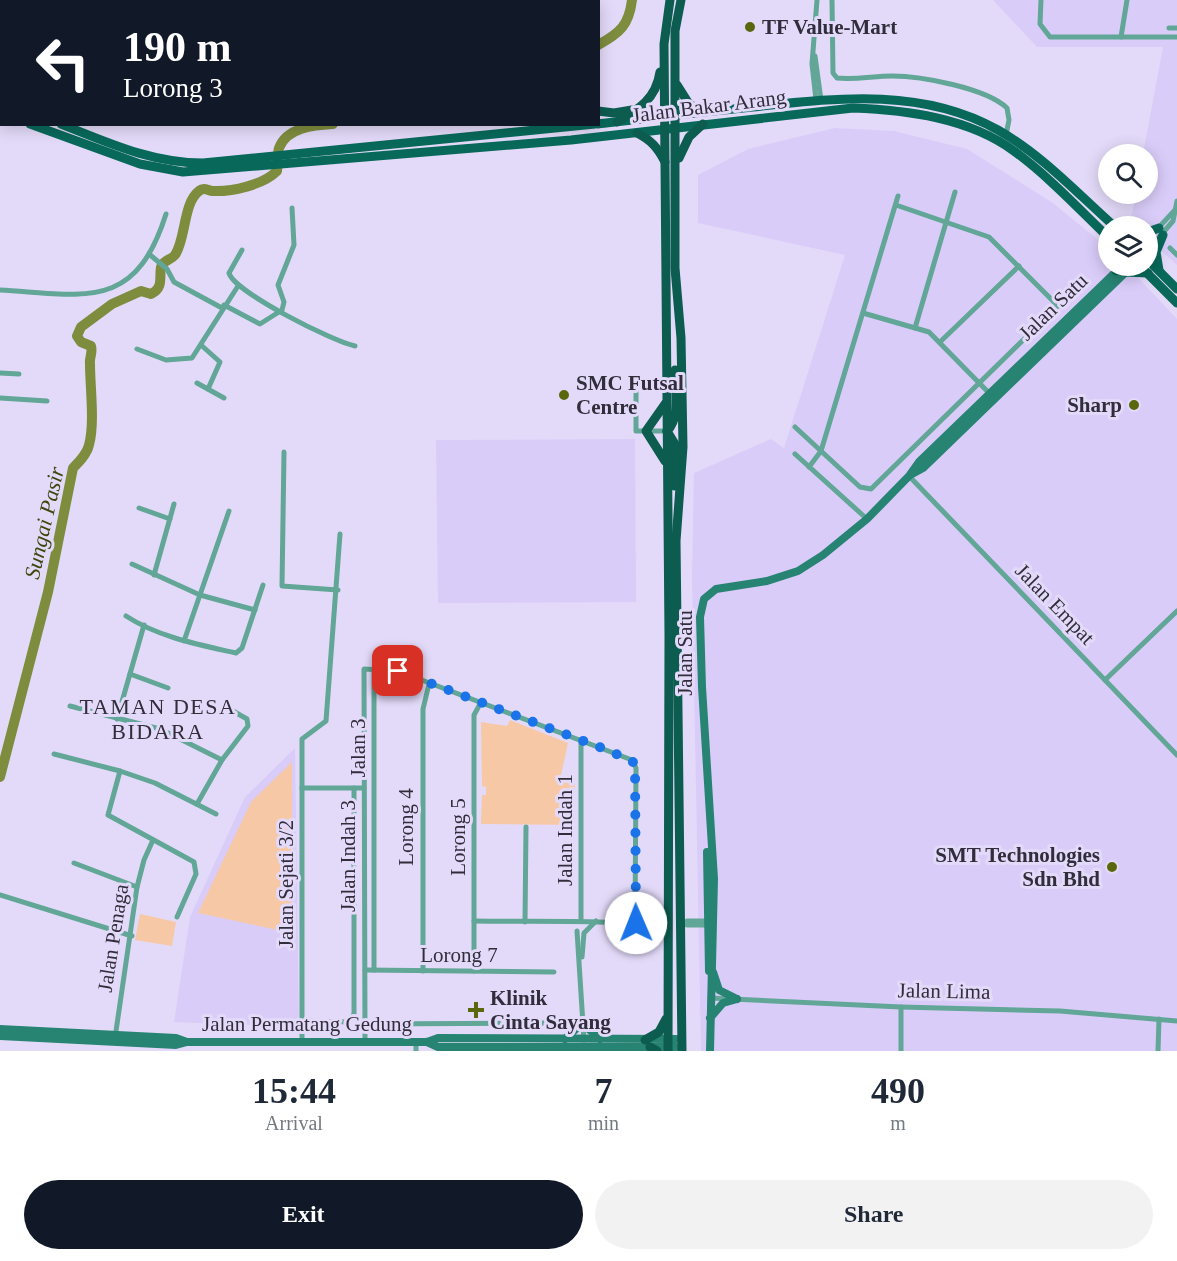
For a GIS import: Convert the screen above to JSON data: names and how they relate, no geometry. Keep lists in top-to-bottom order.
{
  "streets": {
    "main road": ["Jalan Bakar Arang", "Jalan Satu", "Jalan Permatang Gedung"],
    "street": [
      "Jalan Empat",
      "Jalan 3",
      "Lorong 4",
      "Jalan Indah 1",
      "Lorong 5",
      "Jalan Indah 3",
      "Jalan Sejati 3/2",
      "Jalan Penaga",
      "Lorong 7",
      "Jalan Lima"
    ]
  },
  "crossings": [
    ["Jalan Satu", "Jalan Empat"],
    ["Jalan Satu", "Jalan Lima"],
    ["Jalan 3", "Jalan Indah 3"],
    ["Jalan 3", "Lorong 7"],
    ["Lorong 4", "Lorong 7"],
    ["Lorong 5", "Lorong 7"],
    ["Jalan Indah 3", "Lorong 7"],
    ["Jalan Indah 3", "Jalan Permatang Gedung"],
    ["Jalan Sejati 3/2", "Jalan Permatang Gedung"],
    ["Jalan Penaga", "Jalan Permatang Gedung"]
  ],
  "districts": ["TAMAN DESA BIDARA"],
  "water": ["Sungai Pasir"],
  "places": {
    "other": [
      "TF Value-Mart",
      "SMC Futsal Centre",
      "Sharp",
      "SMT Technologies Sdn Bhd"
    ],
    "health": ["Klinik Cinta Sayang"]
  },
  "page": {
    "turn": ["190 m", "Lorong 3"],
    "eta": [
      "15:44",
      "Arrival",
      "7",
      "min",
      "490",
      "m"
    ],
    "buttons": ["Exit", "Share"]
  }
}
